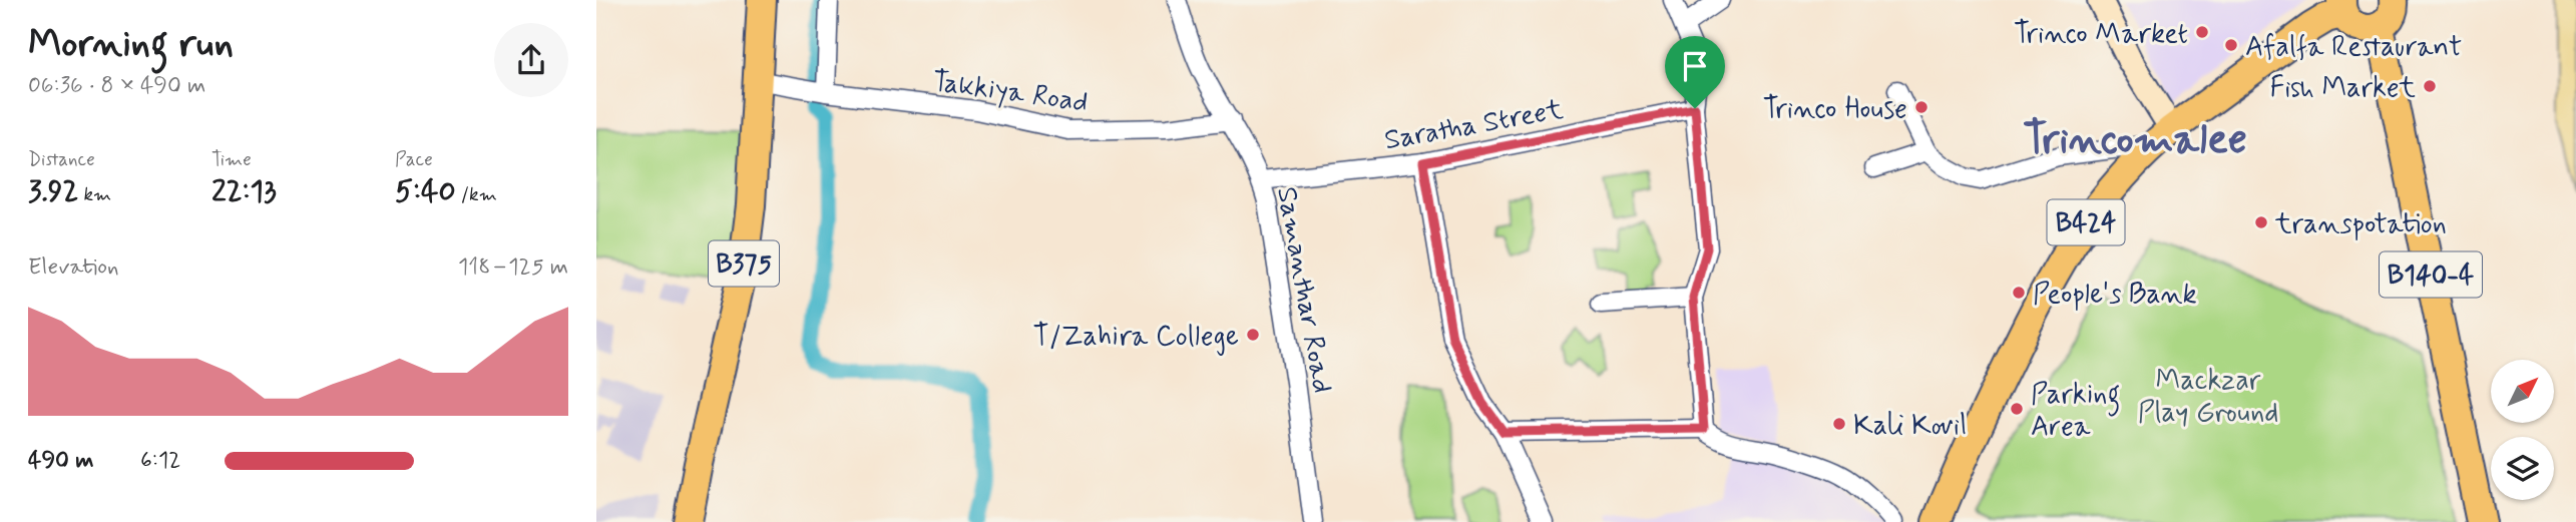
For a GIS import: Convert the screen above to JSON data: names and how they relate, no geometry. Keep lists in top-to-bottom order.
{
  "streets": {
    "main road": ["B424", "B375", "B140-4"],
    "street": ["Takkiya Road", "Saratha Street", "Samanthar Road"]
  },
  "crossings": [
    ["Takkiya Road", "B375"],
    ["Takkiya Road", "Samanthar Road"],
    ["Saratha Street", "Samanthar Road"]
  ],
  "districts": ["Trincomalee"],
  "parks": ["Mackzar Play Ground"],
  "places": [
    "Trinco Market",
    "Afalfa Restaurant",
    "Fish Market",
    "Trinco House",
    "transpotation",
    "People's Bank",
    "T/Zahira College",
    "Parking Area",
    "Kali Kovil"
  ],
  "north": "top right",
  "page": {
    "heading": ["Morning run", "06:36 · 8 × 490 m"],
    "stats": [
      ["Distance", "3.92 km"],
      ["Time", "22:13"],
      ["Pace", "5:40 /km"]
    ],
    "chart": ["Elevation", "118–125 m"],
    "list": [
      {
        "name": "490 m",
        "note": "6:12"
      }
    ]
  }
}
